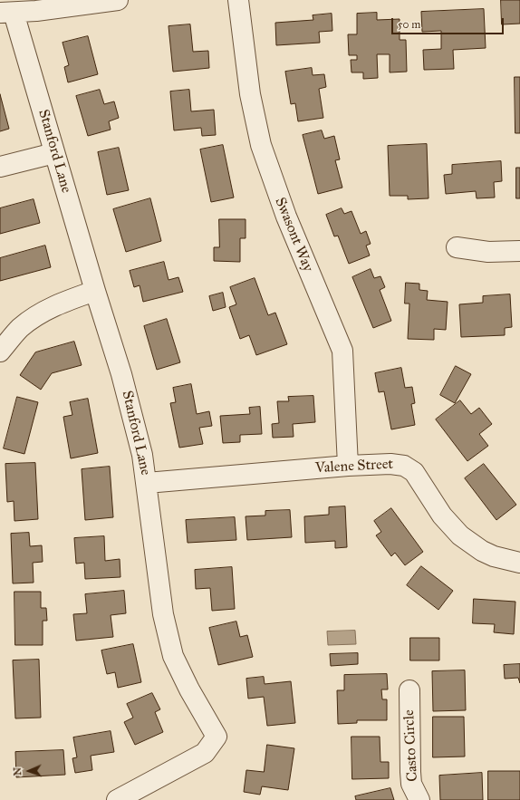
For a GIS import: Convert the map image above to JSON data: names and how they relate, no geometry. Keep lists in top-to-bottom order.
{
  "streets": {
    "street": [
      "Stanford Lane",
      "Swasont Way",
      "Valene Street",
      "Casto Circle"
    ]
  },
  "crossings": [
    ["Stanford Lane", "Valene Street"],
    ["Swasont Way", "Valene Street"]
  ],
  "scale_bar": "50 m",
  "north": "left"
}
